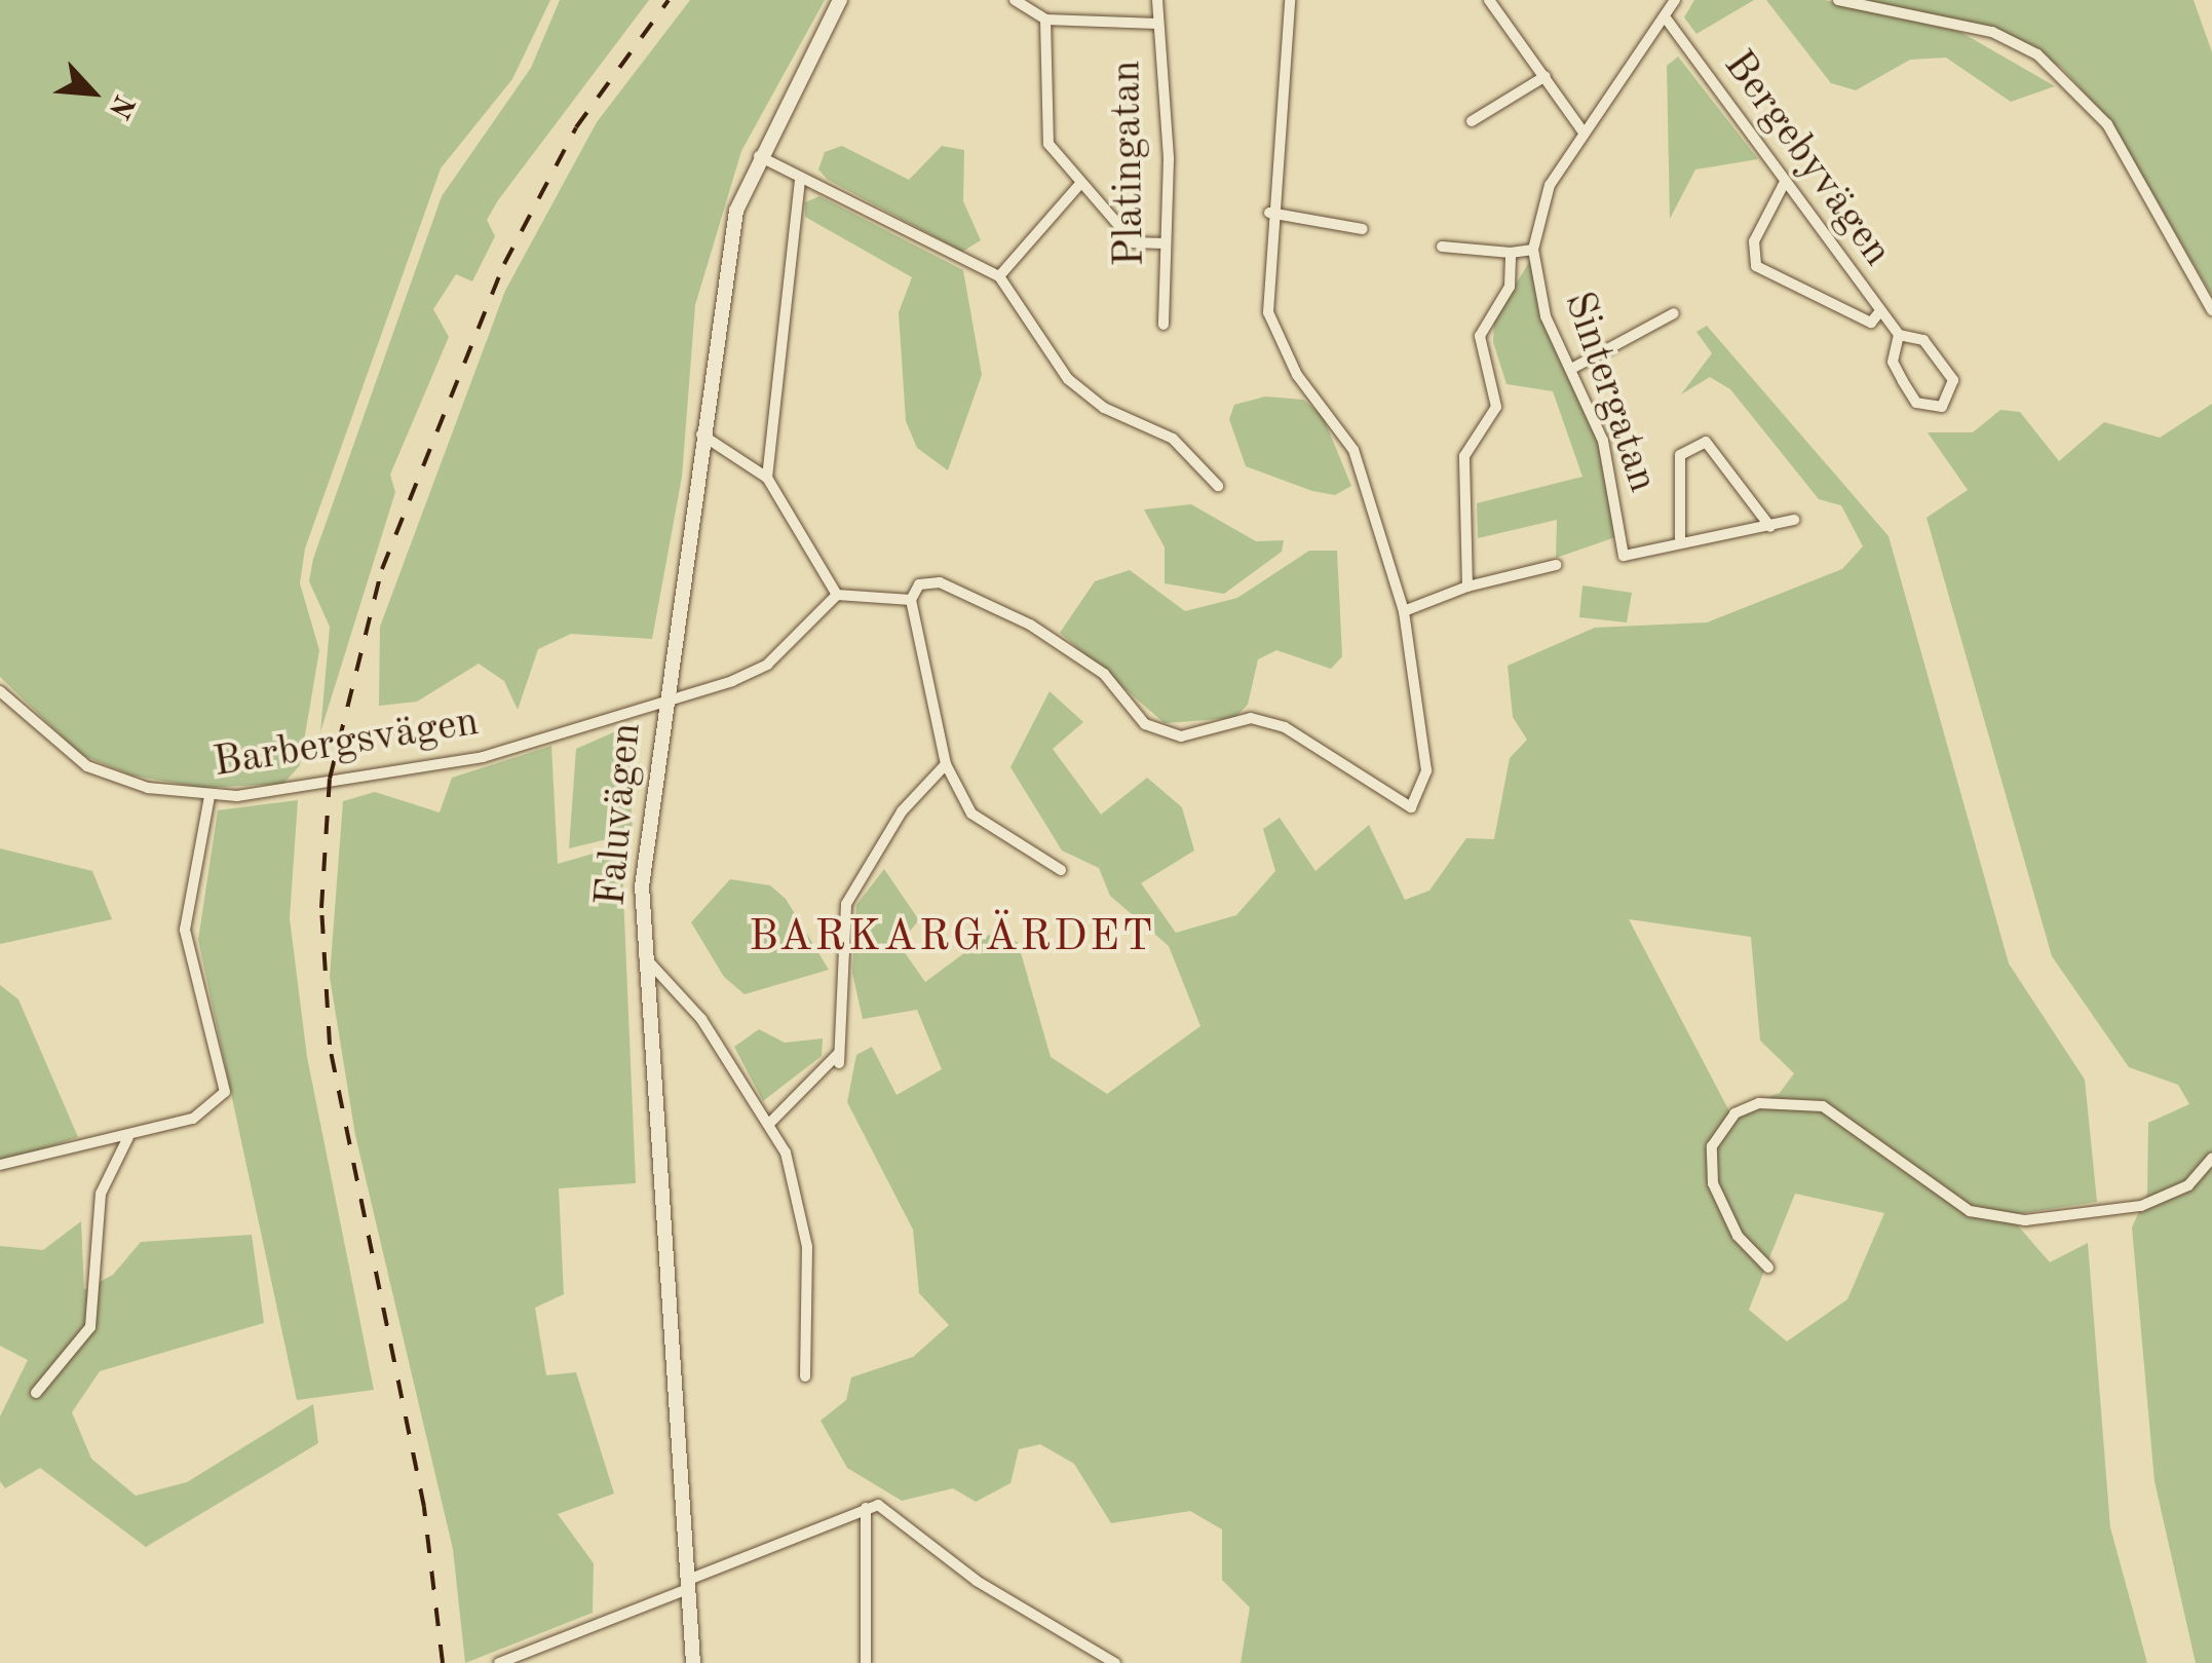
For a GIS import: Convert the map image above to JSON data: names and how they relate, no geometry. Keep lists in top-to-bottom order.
{
  "streets": {
    "street": [
      "Bergebyvägen",
      "Platingatan",
      "Sintergatan",
      "Barbergsvägen",
      "Faluvägen"
    ]
  },
  "crossings": [
    ["Bergebyvägen", "Sintergatan"],
    ["Barbergsvägen", "Faluvägen"]
  ],
  "districts": ["BARKARGÄRDET"],
  "north": "bottom right"
}
